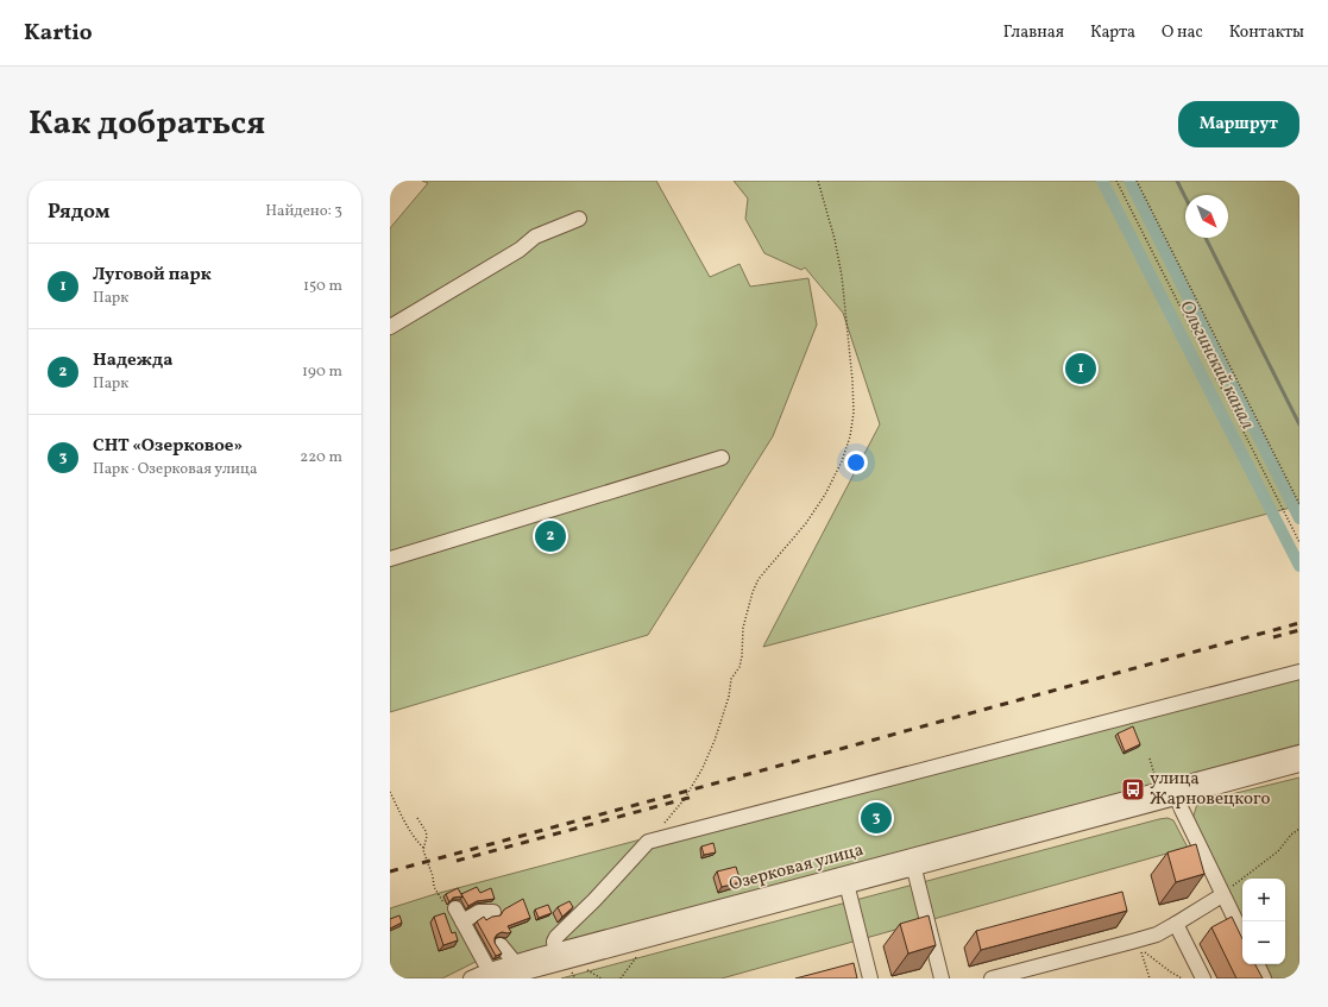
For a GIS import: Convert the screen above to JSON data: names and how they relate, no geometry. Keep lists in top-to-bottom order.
{
  "streets": {
    "street": ["Озерковая улица"]
  },
  "water": ["Ольгинский канал"],
  "places": {
    "bus stop": ["улица Жарновецкого"]
  },
  "north": "bottom right",
  "page": {
    "header": "Kartio",
    "nav": [
      "Главная",
      "Карта",
      "О нас",
      "Контакты"
    ],
    "title": "Как добраться",
    "buttons": "Маршрут",
    "heading": ["Рядом", "Найдено: 3"],
    "list": [
      {
        "mark": "1",
        "name": "Луговой парк",
        "note": "Парк",
        "value": "150 m"
      },
      {
        "mark": "2",
        "name": "Надежда",
        "note": "Парк",
        "value": "190 m"
      },
      {
        "mark": "3",
        "name": "СНТ «Озерковое»",
        "note": "Парк · Озерковая улица",
        "value": "220 m"
      }
    ],
    "pins": ["1", "2", "3"],
    "map_buttons": ["+", "−"]
  }
}
